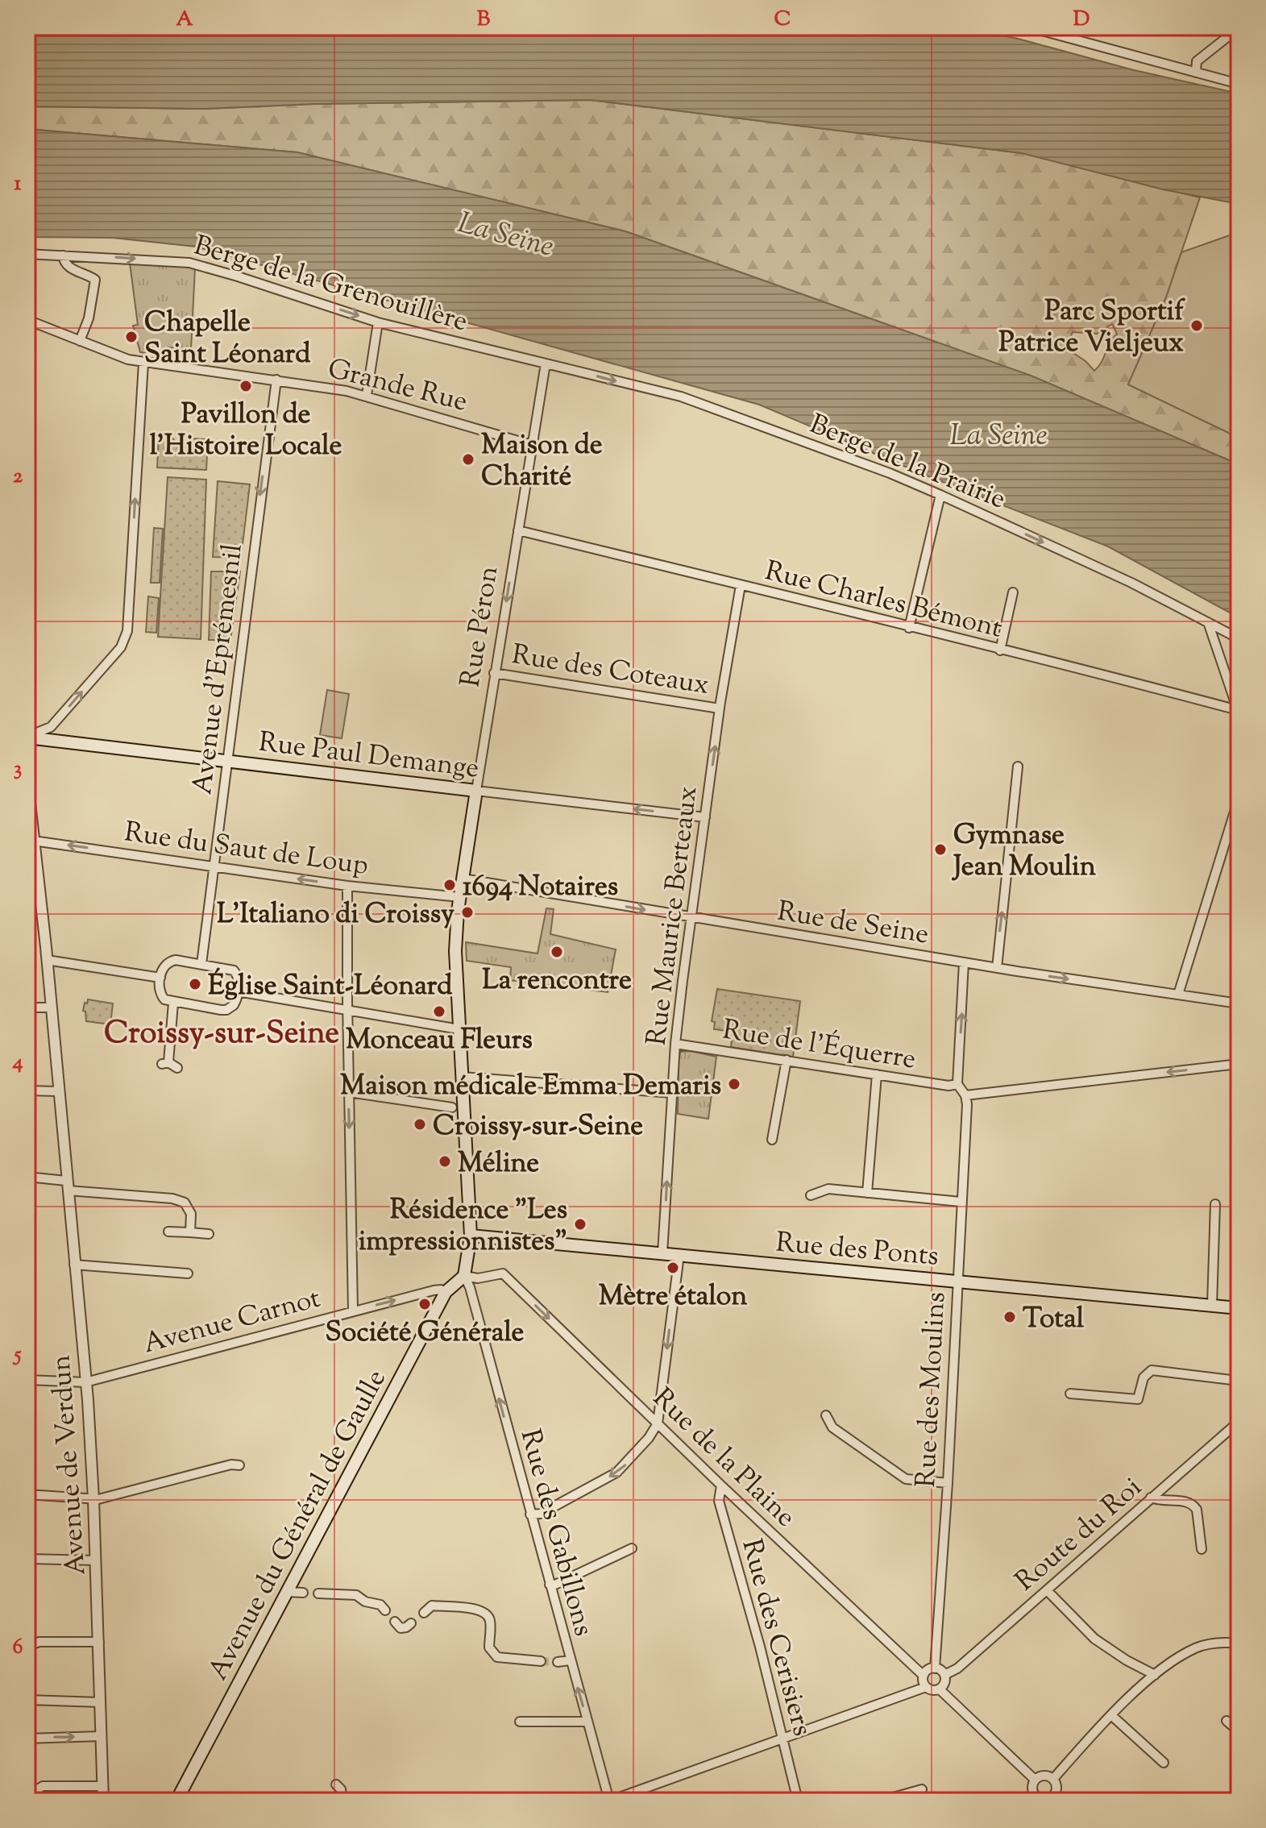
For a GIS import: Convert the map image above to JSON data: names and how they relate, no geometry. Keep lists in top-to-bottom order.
{
  "streets": {
    "main road": [
      "Rue Péron",
      "Rue Paul Demange",
      "Rue des Ponts",
      "Avenue du Général de Gaulle"
    ],
    "street": [
      "Berge de la Grenouillère",
      "Grande Rue",
      "Berge de la Prairie",
      "Rue Charles Bémont",
      "Rue des Coteaux",
      "Avenue d'Eprémesnil",
      "Rue du Saut de Loup",
      "Rue Maurice Berteaux",
      "Rue de Seine",
      "Rue de l'Équerre",
      "Avenue Carnot",
      "Rue des Moulins",
      "Rue de la Plaine",
      "Avenue de Verdun",
      "Rue des Gabillons",
      "Route du Roi",
      "Rue des Cerisiers"
    ]
  },
  "crossings": [
    ["Berge de la Grenouillère", "Berge de la Prairie"],
    ["Berge de la Grenouillère", "Rue Péron"],
    ["Grande Rue", "Rue Péron"],
    ["Grande Rue", "Avenue d'Eprémesnil"],
    ["Berge de la Prairie", "Rue Péron"],
    ["Rue Charles Bémont", "Rue Péron"],
    ["Rue Charles Bémont", "Rue Maurice Berteaux"],
    ["Rue Péron", "Rue des Coteaux"],
    ["Rue Péron", "Rue Paul Demange"],
    ["Rue Péron", "Rue du Saut de Loup"],
    ["Rue Péron", "Rue de Seine"],
    ["Rue Péron", "Rue des Ponts"],
    ["Rue Péron", "Rue de la Plaine"],
    ["Rue Péron", "Avenue du Général de Gaulle"],
    ["Rue Péron", "Rue des Gabillons"],
    ["Rue des Coteaux", "Rue Maurice Berteaux"],
    ["Avenue d'Eprémesnil", "Rue Paul Demange"],
    ["Avenue d'Eprémesnil", "Rue du Saut de Loup"],
    ["Rue Paul Demange", "Rue Maurice Berteaux"],
    ["Rue du Saut de Loup", "Avenue de Verdun"],
    ["Rue Maurice Berteaux", "Rue de Seine"],
    ["Rue Maurice Berteaux", "Rue de l'Équerre"],
    ["Rue Maurice Berteaux", "Rue des Ponts"],
    ["Rue des Ponts", "Rue des Moulins"],
    ["Avenue Carnot", "Avenue de Verdun"],
    ["Avenue Carnot", "Avenue du Général de Gaulle"],
    ["Rue des Moulins", "Rue de la Plaine"],
    ["Rue des Moulins", "Route du Roi"],
    ["Rue de la Plaine", "Avenue du Général de Gaulle"],
    ["Rue de la Plaine", "Rue des Gabillons"],
    ["Rue de la Plaine", "Route du Roi"],
    ["Rue de la Plaine", "Rue des Cerisiers"],
    ["Avenue du Général de Gaulle", "Rue des Gabillons"]
  ],
  "one_way": [
    "Berge de la Grenouillère",
    "Berge de la Prairie",
    "Avenue d'Eprémesnil",
    "Rue du Saut de Loup",
    "Rue Maurice Berteaux",
    "Rue de Seine",
    "Rue de la Plaine",
    "Rue des Gabillons"
  ],
  "districts": ["Croissy-sur-Seine"],
  "water": ["La Seine"],
  "places": [
    "Parc Sportif Patrice Vieljeux",
    "Chapelle Saint Léonard",
    "Pavillon de l'Histoire Locale",
    "Maison de Charité",
    "Gymnase Jean Moulin",
    "1694 Notaires",
    "L'Italiano di Croissy",
    "La rencontre",
    "Église Saint-Léonard",
    "Monceau Fleurs",
    "Maison médicale Emma Demaris",
    "Croissy-sur-Seine",
    "Méline",
    "Résidence \"Les impressionnistes\"",
    "Mètre étalon",
    "Société Générale",
    "Total"
  ],
  "grid": {
    "columns": [
      "A",
      "B",
      "C",
      "D"
    ],
    "rows": [
      "1",
      "2",
      "3",
      "4",
      "5",
      "6"
    ]
  }
}
